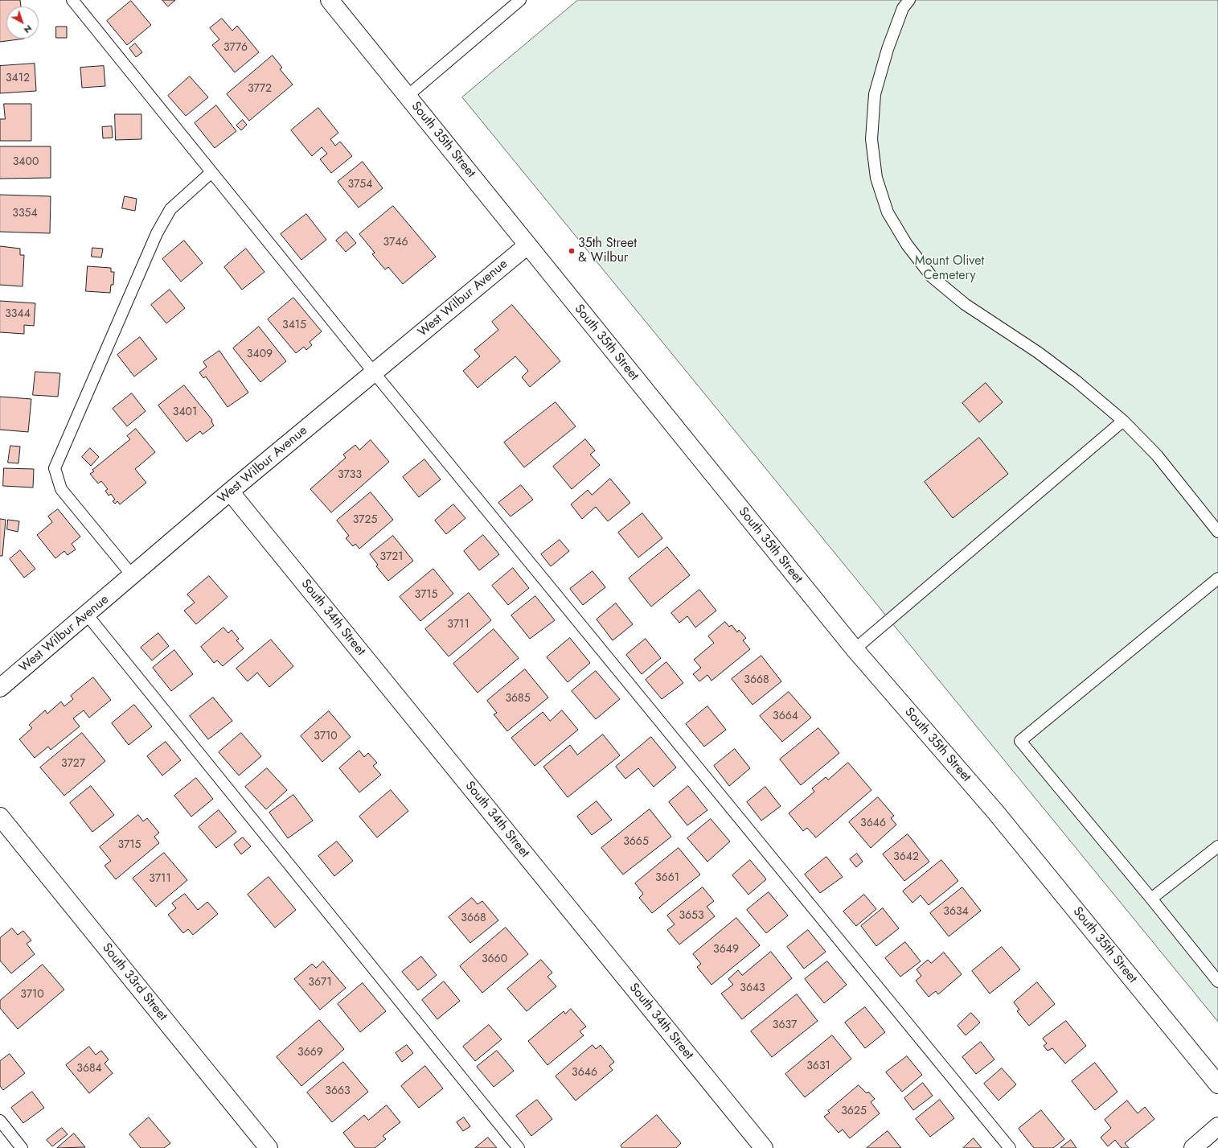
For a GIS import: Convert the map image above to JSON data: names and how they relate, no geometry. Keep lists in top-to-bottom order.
{
  "streets": {
    "street": [
      "South 35th Street",
      "West Wilbur Avenue",
      "South 34th Street",
      "South 33rd Street"
    ]
  },
  "crossings": [
    ["South 35th Street", "West Wilbur Avenue"],
    ["West Wilbur Avenue", "South 34th Street"]
  ],
  "parks": ["Mount Olivet Cemetery"],
  "places": ["35th Street & Wilbur"],
  "house_numbers": [
    "3776",
    "3412",
    "3772",
    "3400",
    "3754",
    "3354",
    "3746",
    "3344",
    "3415",
    "3409",
    "3401",
    "3733",
    "3725",
    "3721",
    "3715",
    "3711",
    "3668",
    "3685",
    "3664",
    "3710",
    "3727",
    "3646",
    "3665",
    "3715",
    "3642",
    "3661",
    "3711",
    "3634",
    "3653",
    "3668",
    "3649",
    "3660",
    "3671",
    "3643",
    "3710",
    "3637",
    "3669",
    "3631",
    "3684",
    "3646",
    "3663",
    "3625"
  ],
  "north": "bottom right"
}
